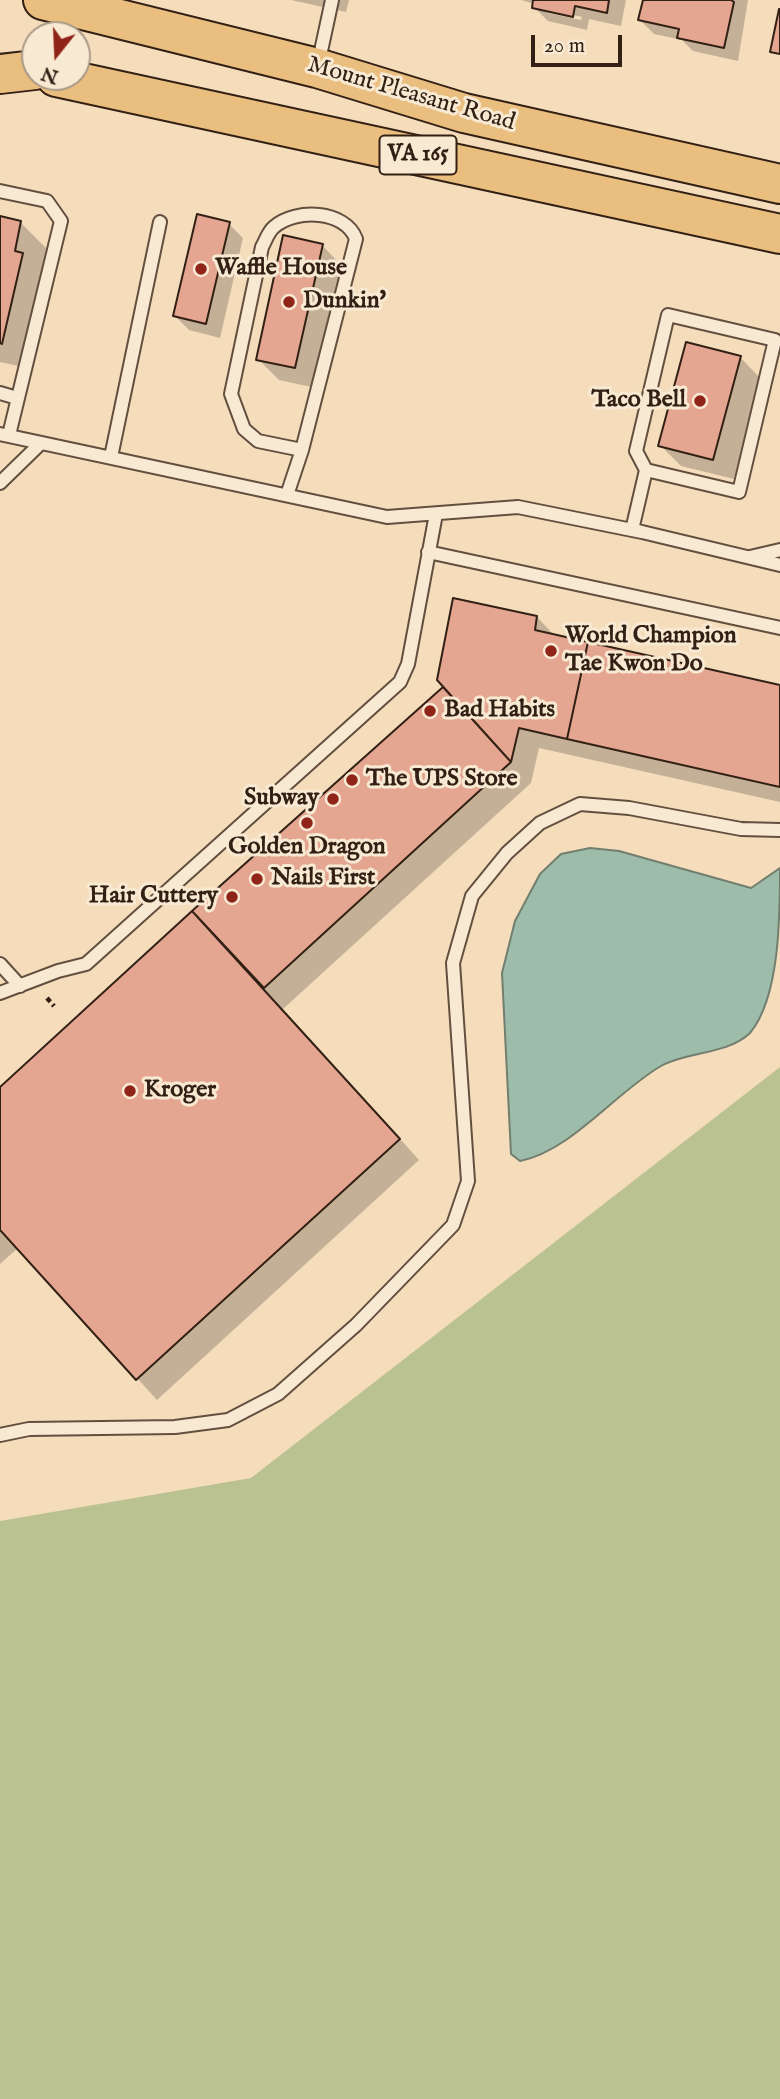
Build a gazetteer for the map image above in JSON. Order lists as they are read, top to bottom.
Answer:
{
  "streets": {
    "highway": ["Mount Pleasant Road", "VA 165"]
  },
  "places": [
    "Waffle House",
    "Dunkin'",
    "Taco Bell",
    "World Champion Tae Kwon Do",
    "Bad Habits",
    "The UPS Store",
    "Subway",
    "Golden Dragon",
    "Nails First",
    "Hair Cuttery",
    "Kroger"
  ],
  "scale_bar": "20 m",
  "north": "bottom"
}
